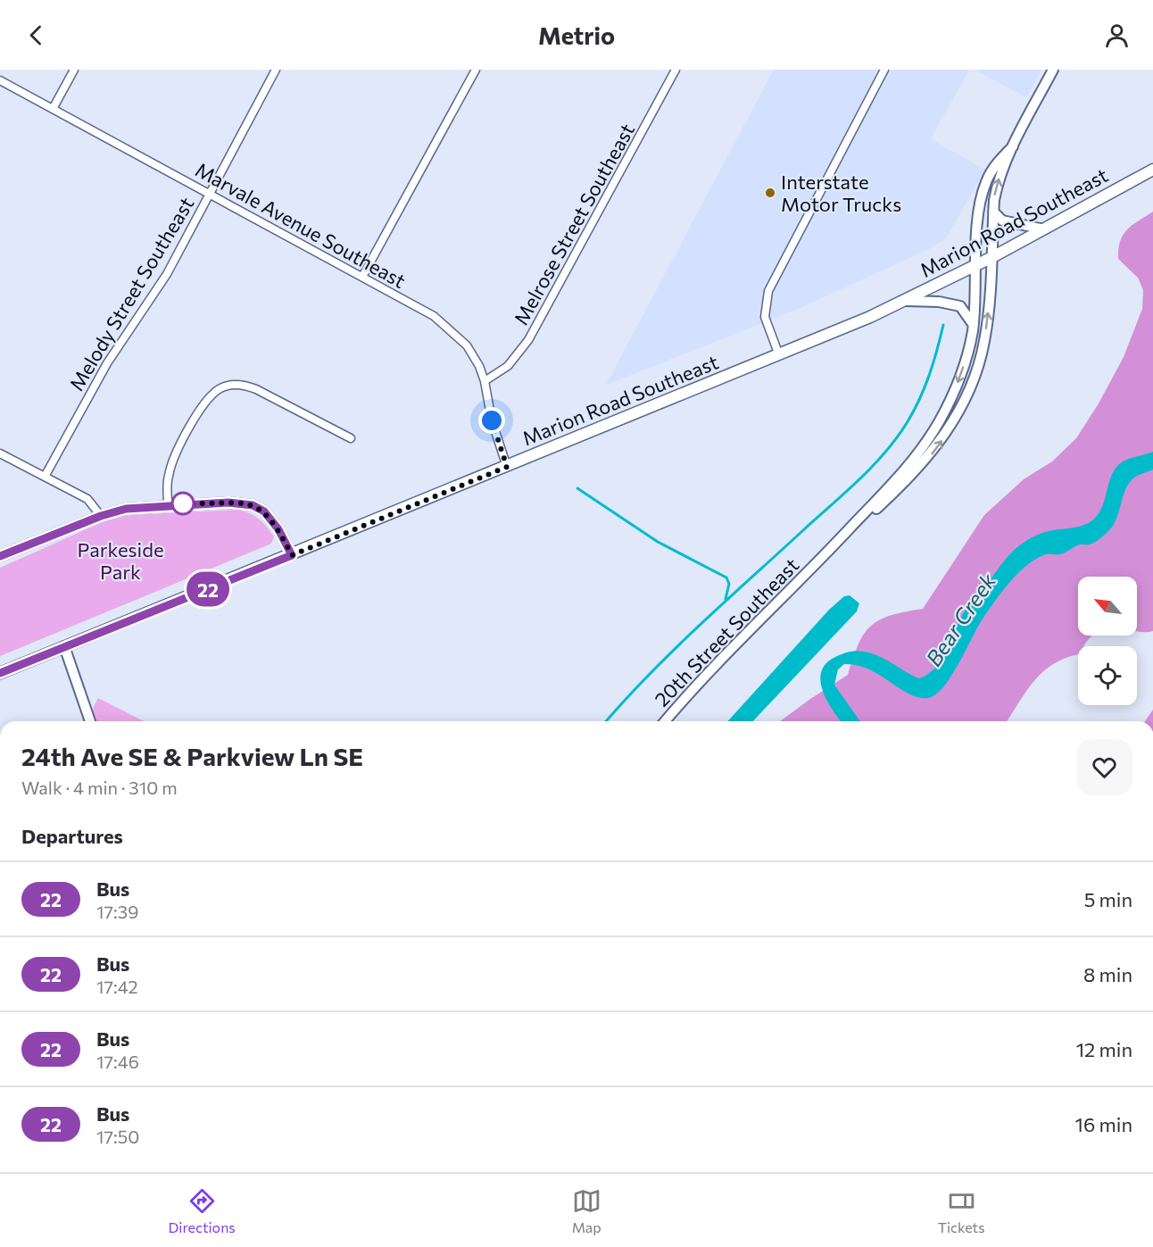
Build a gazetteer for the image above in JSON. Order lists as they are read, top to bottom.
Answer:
{
  "streets": {
    "main road": ["Marion Road Southeast"],
    "street": [
      "Melrose Street Southeast",
      "Marvale Avenue Southeast",
      "Melody Street Southeast",
      "20th Street Southeast"
    ]
  },
  "crossings": [
    ["Marion Road Southeast", "Marvale Avenue Southeast"],
    ["Marion Road Southeast", "20th Street Southeast"],
    ["Melrose Street Southeast", "Marvale Avenue Southeast"],
    ["Marvale Avenue Southeast", "Melody Street Southeast"]
  ],
  "water": ["Bear Creek"],
  "parks": ["Parkeside Park"],
  "places": ["Interstate Motor Trucks"],
  "lines": ["bus line 22"],
  "north": "top left",
  "page": {
    "header": "Metrio",
    "on_map": "22",
    "heading": [
      ["24th Ave SE & Parkview Ln SE", "Walk · 4 min · 310 m"],
      "Departures"
    ],
    "list": [
      {
        "mark": "22",
        "name": "Bus",
        "note": "17:39",
        "value": "5 min"
      },
      {
        "mark": "22",
        "name": "Bus",
        "note": "17:42",
        "value": "8 min"
      },
      {
        "mark": "22",
        "name": "Bus",
        "note": "17:46",
        "value": "12 min"
      },
      {
        "mark": "22",
        "name": "Bus",
        "note": "17:50",
        "value": "16 min"
      }
    ],
    "tabs": ["Directions", "Map", "Tickets"]
  }
}
